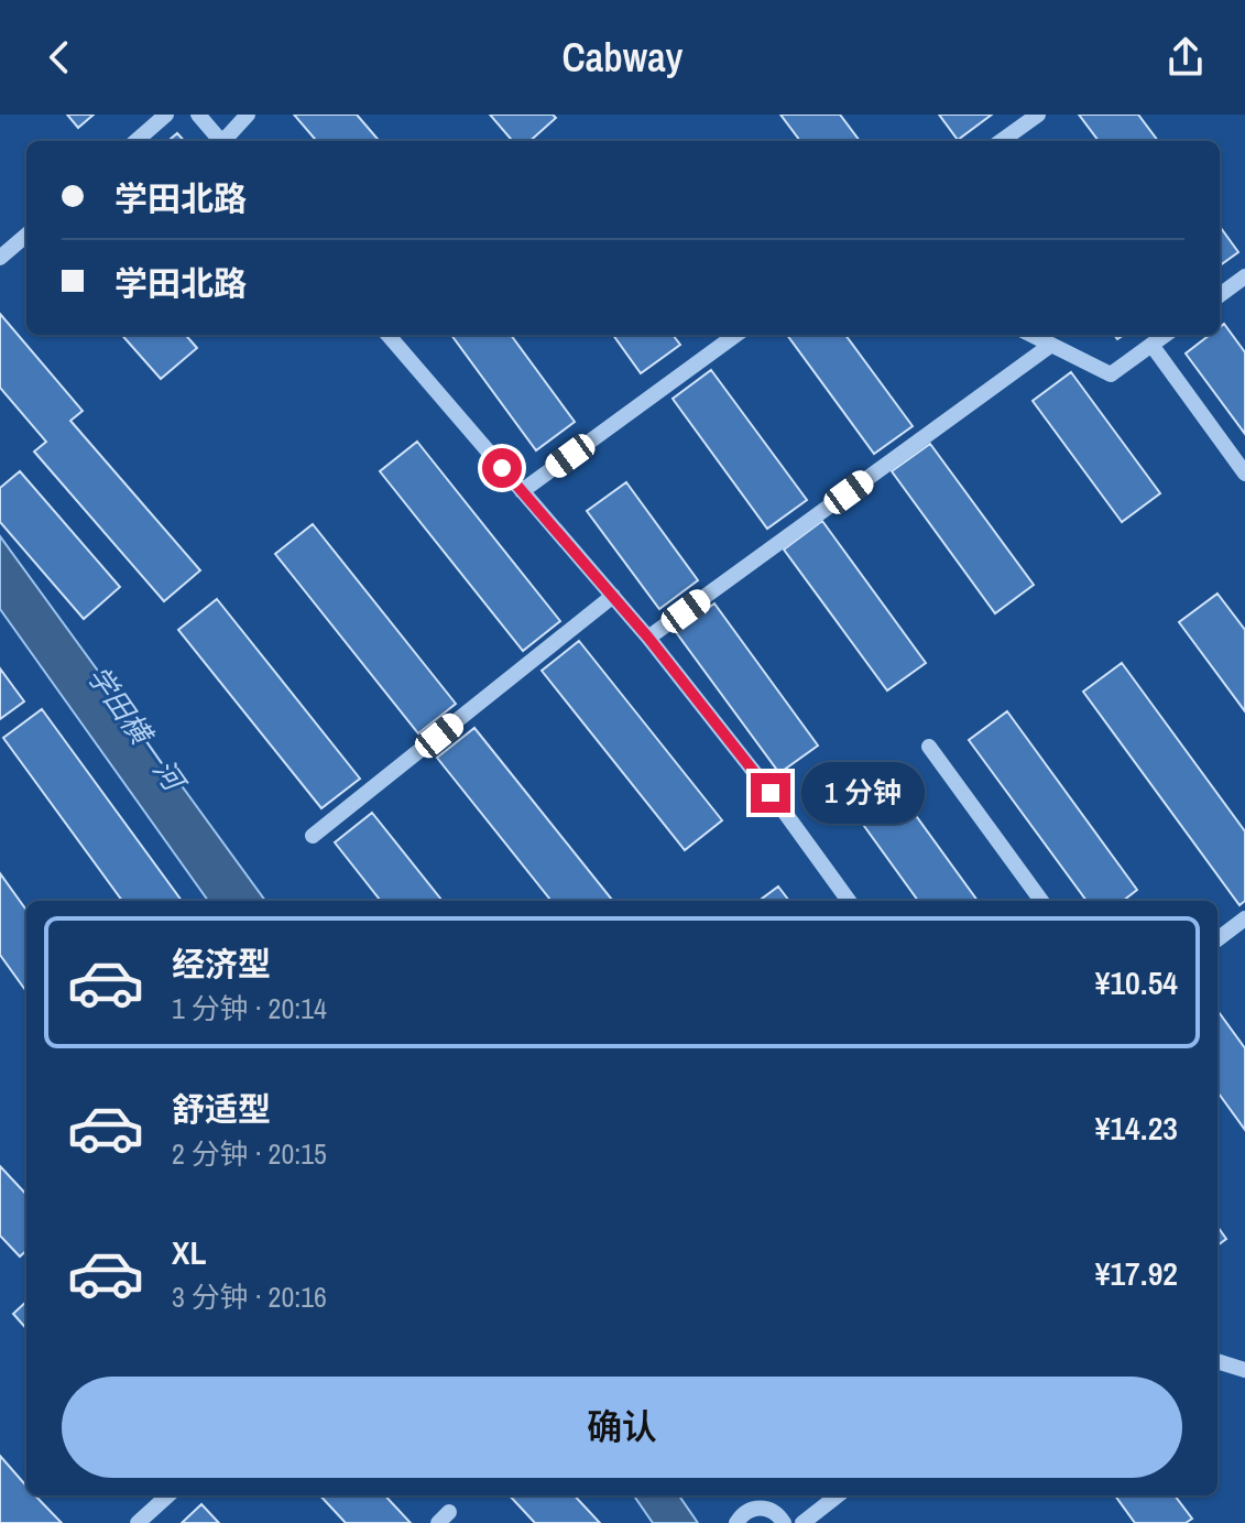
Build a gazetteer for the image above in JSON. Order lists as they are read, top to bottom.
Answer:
{
  "water": ["学田横一河"],
  "page": {
    "header": "Cabway",
    "banner": ["学田北路", "学田北路"],
    "bubble": "1 分钟",
    "list": [
      {
        "name": "经济型",
        "note": "1 分钟 · 20:14",
        "value": "¥10.54"
      },
      {
        "name": "舒适型",
        "note": "2 分钟 · 20:15",
        "value": "¥14.23"
      },
      {
        "name": "XL",
        "note": "3 分钟 · 20:16",
        "value": "¥17.92"
      }
    ],
    "buttons": "确认"
  }
}
